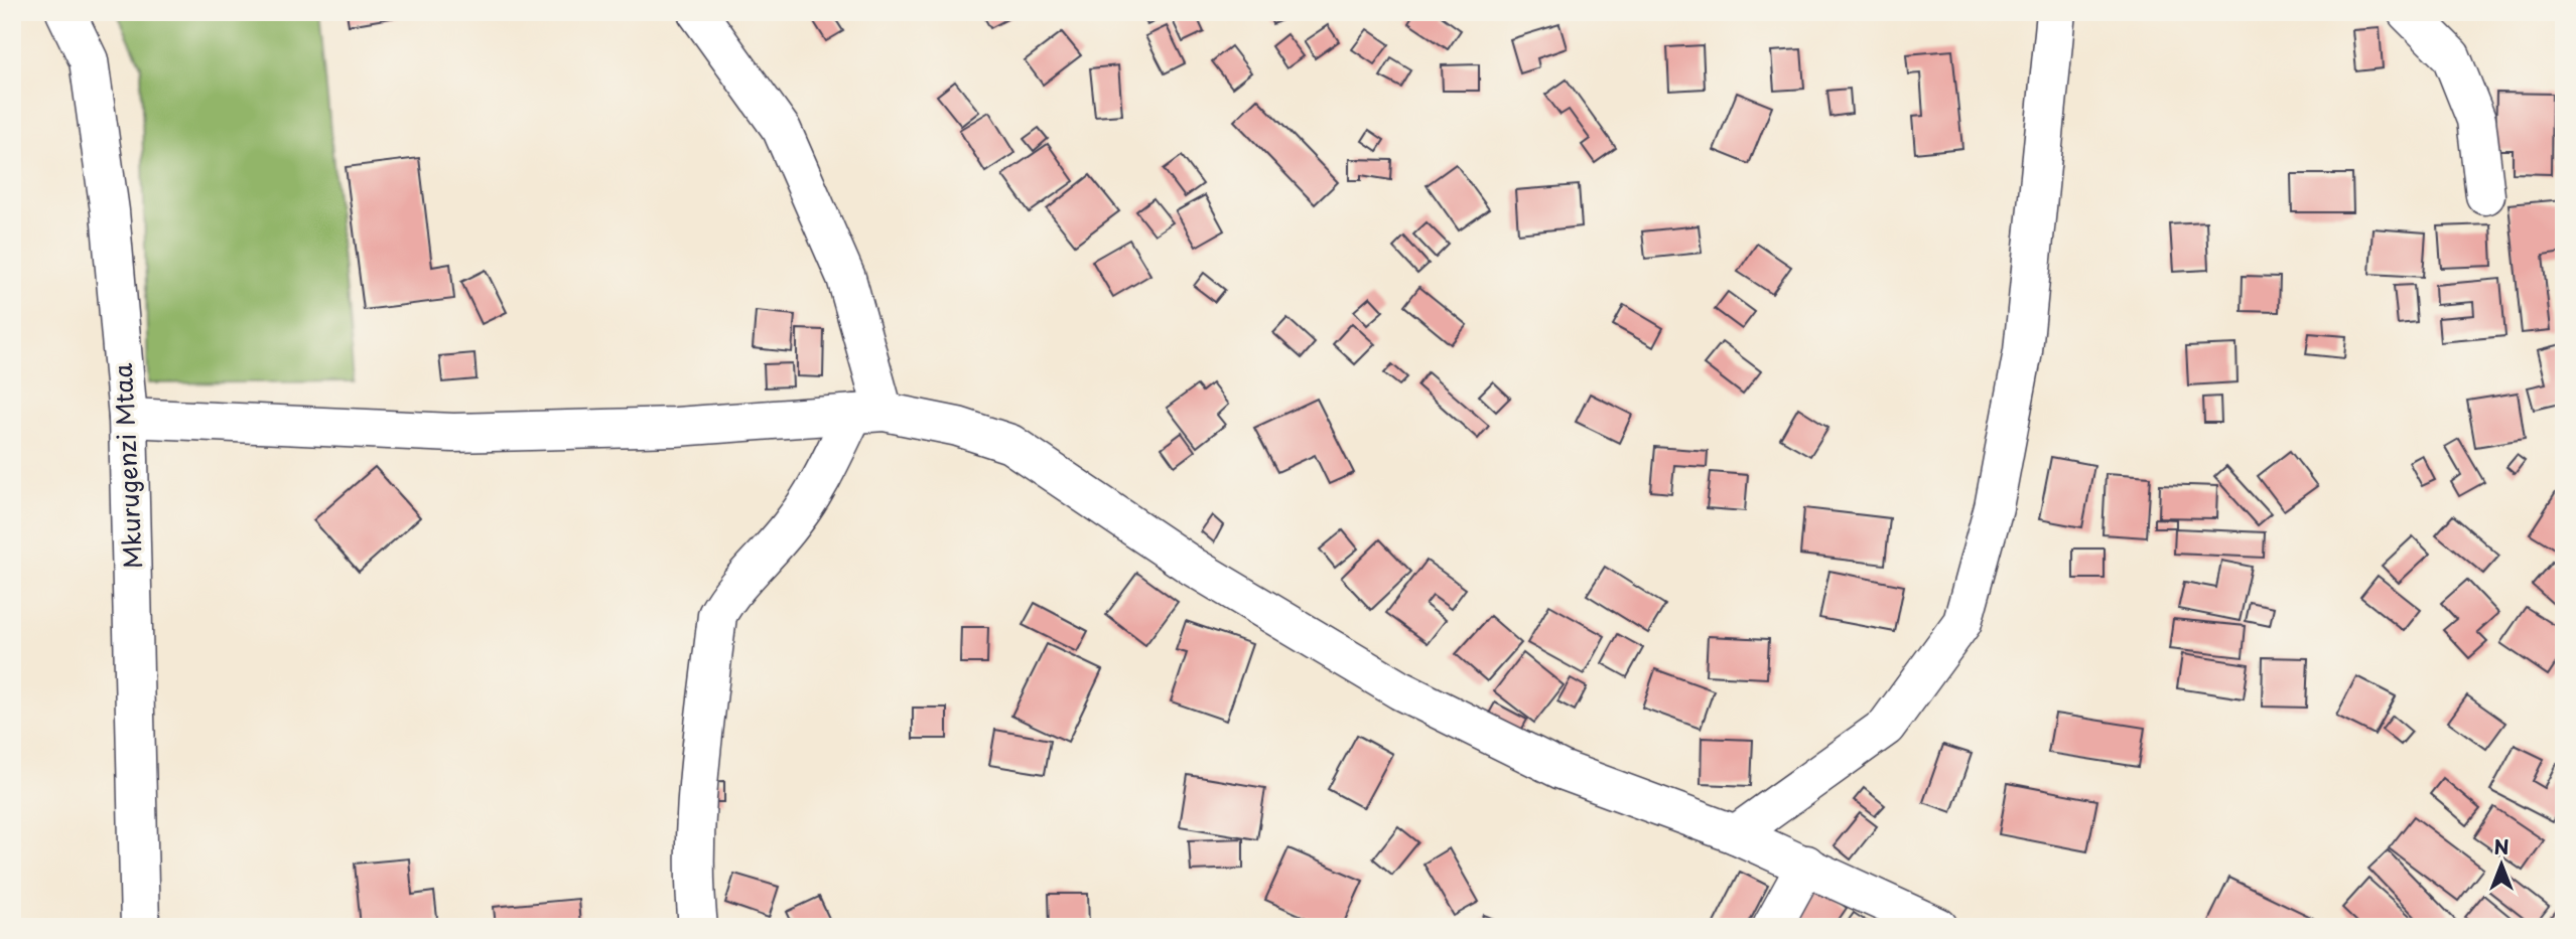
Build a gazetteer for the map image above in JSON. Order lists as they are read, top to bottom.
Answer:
{
  "streets": {
    "street": ["Mkurugenzi Mtaa"]
  },
  "north": "top"
}
